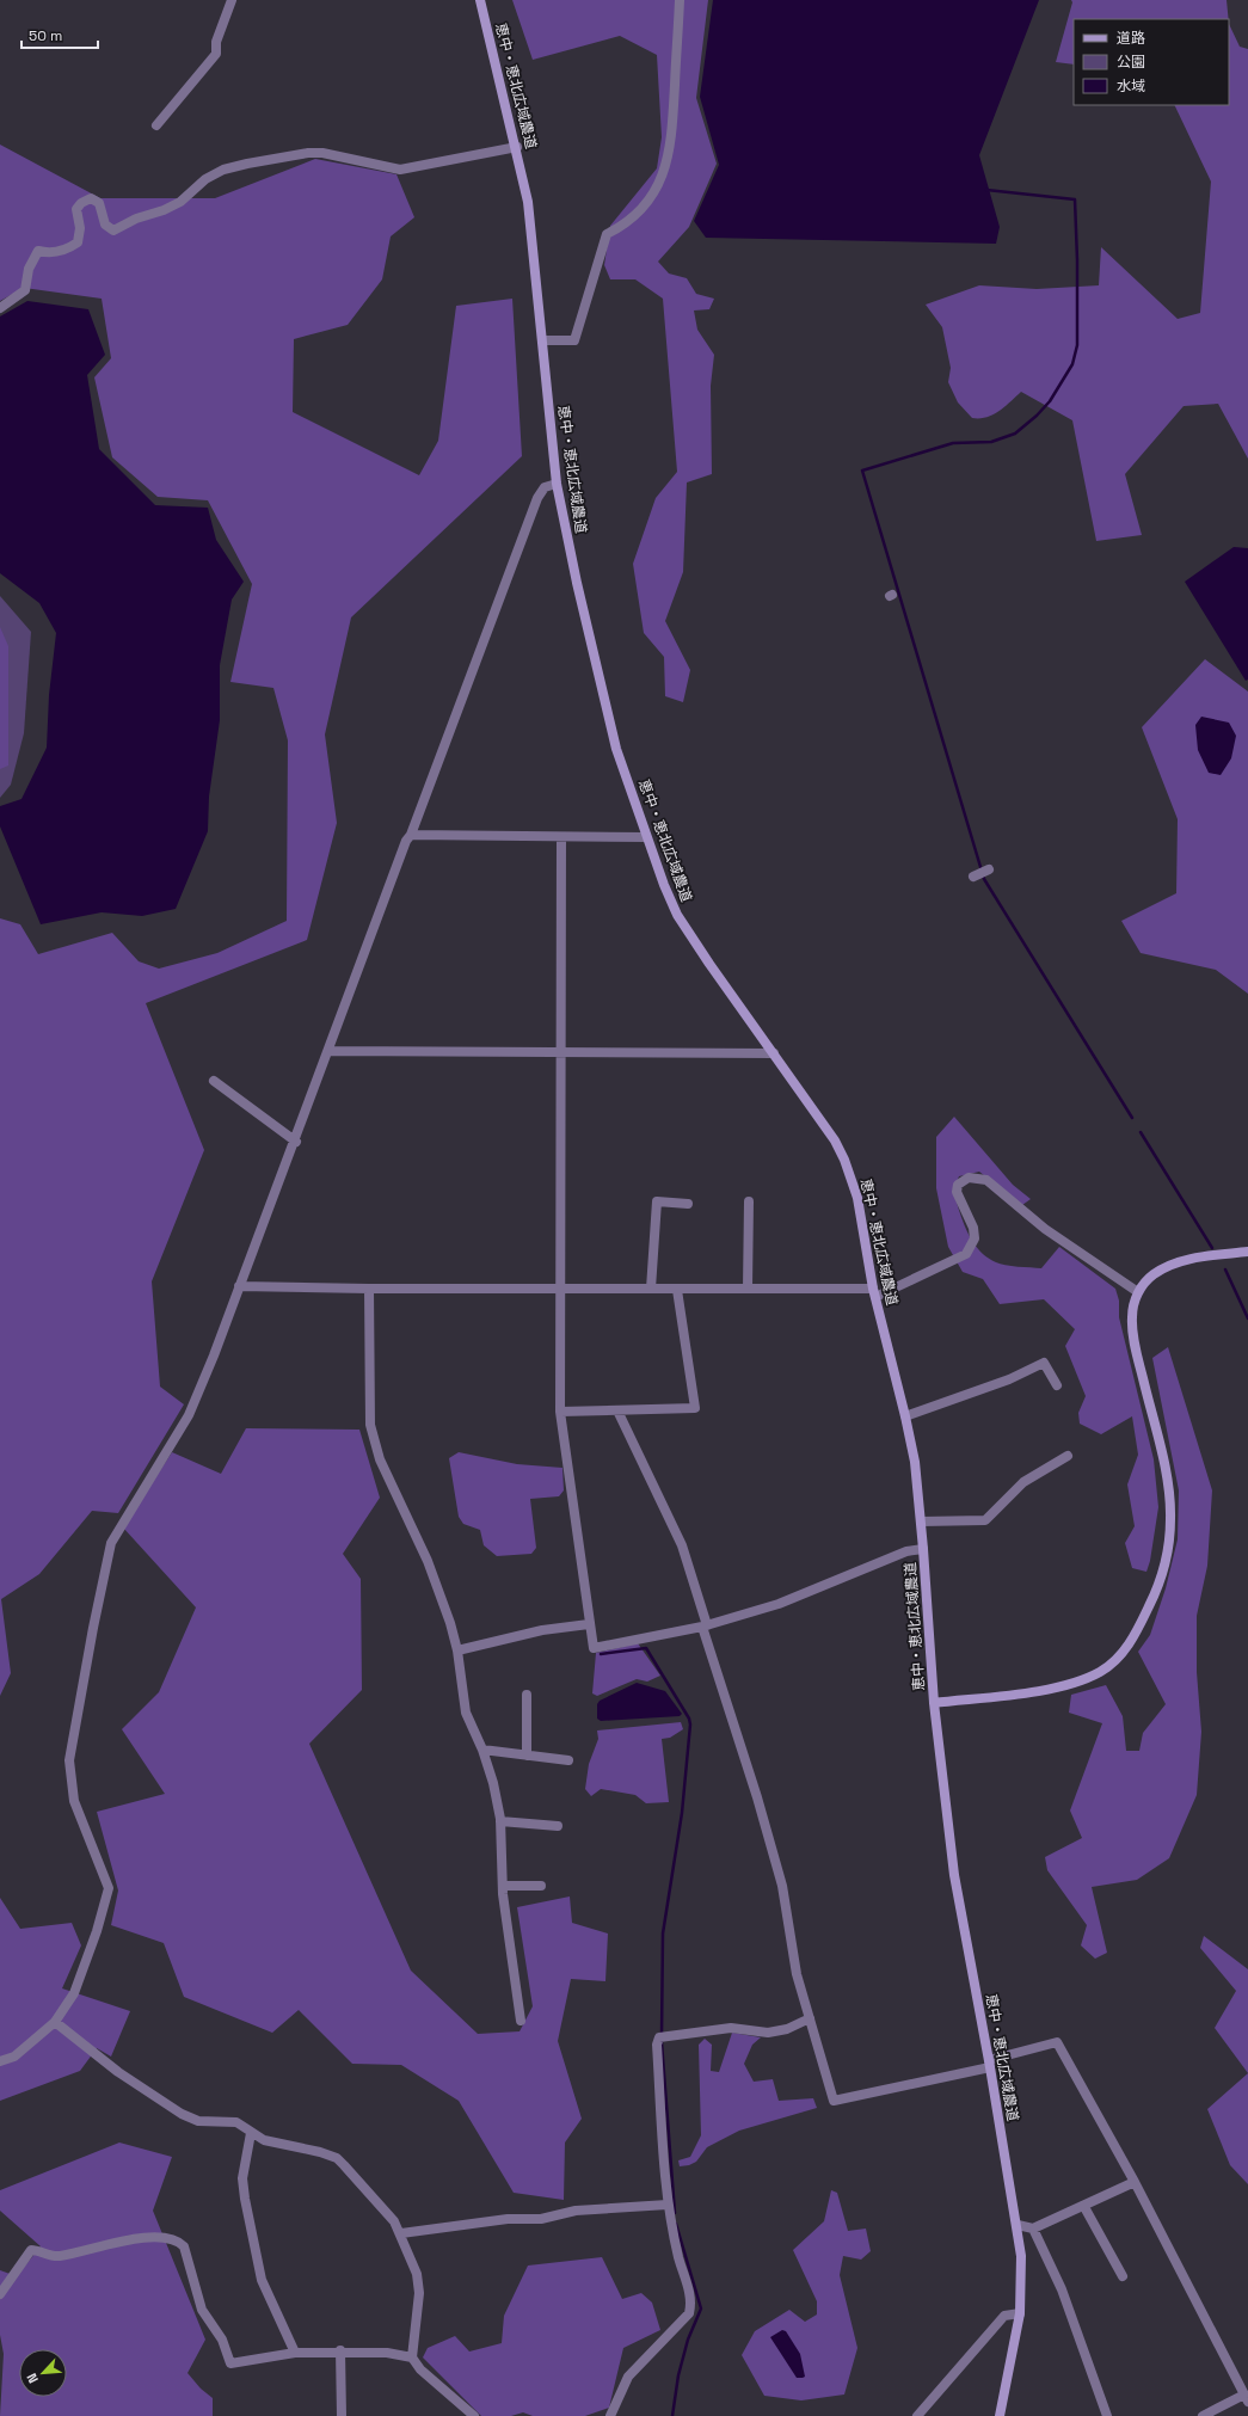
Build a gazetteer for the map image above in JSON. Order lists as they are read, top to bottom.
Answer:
{
  "streets": {
    "street": ["恵中・恵北広域農道"]
  },
  "legend": ["道路", "公園", "水域"],
  "scale_bar": "50 m",
  "north": "bottom left"
}
